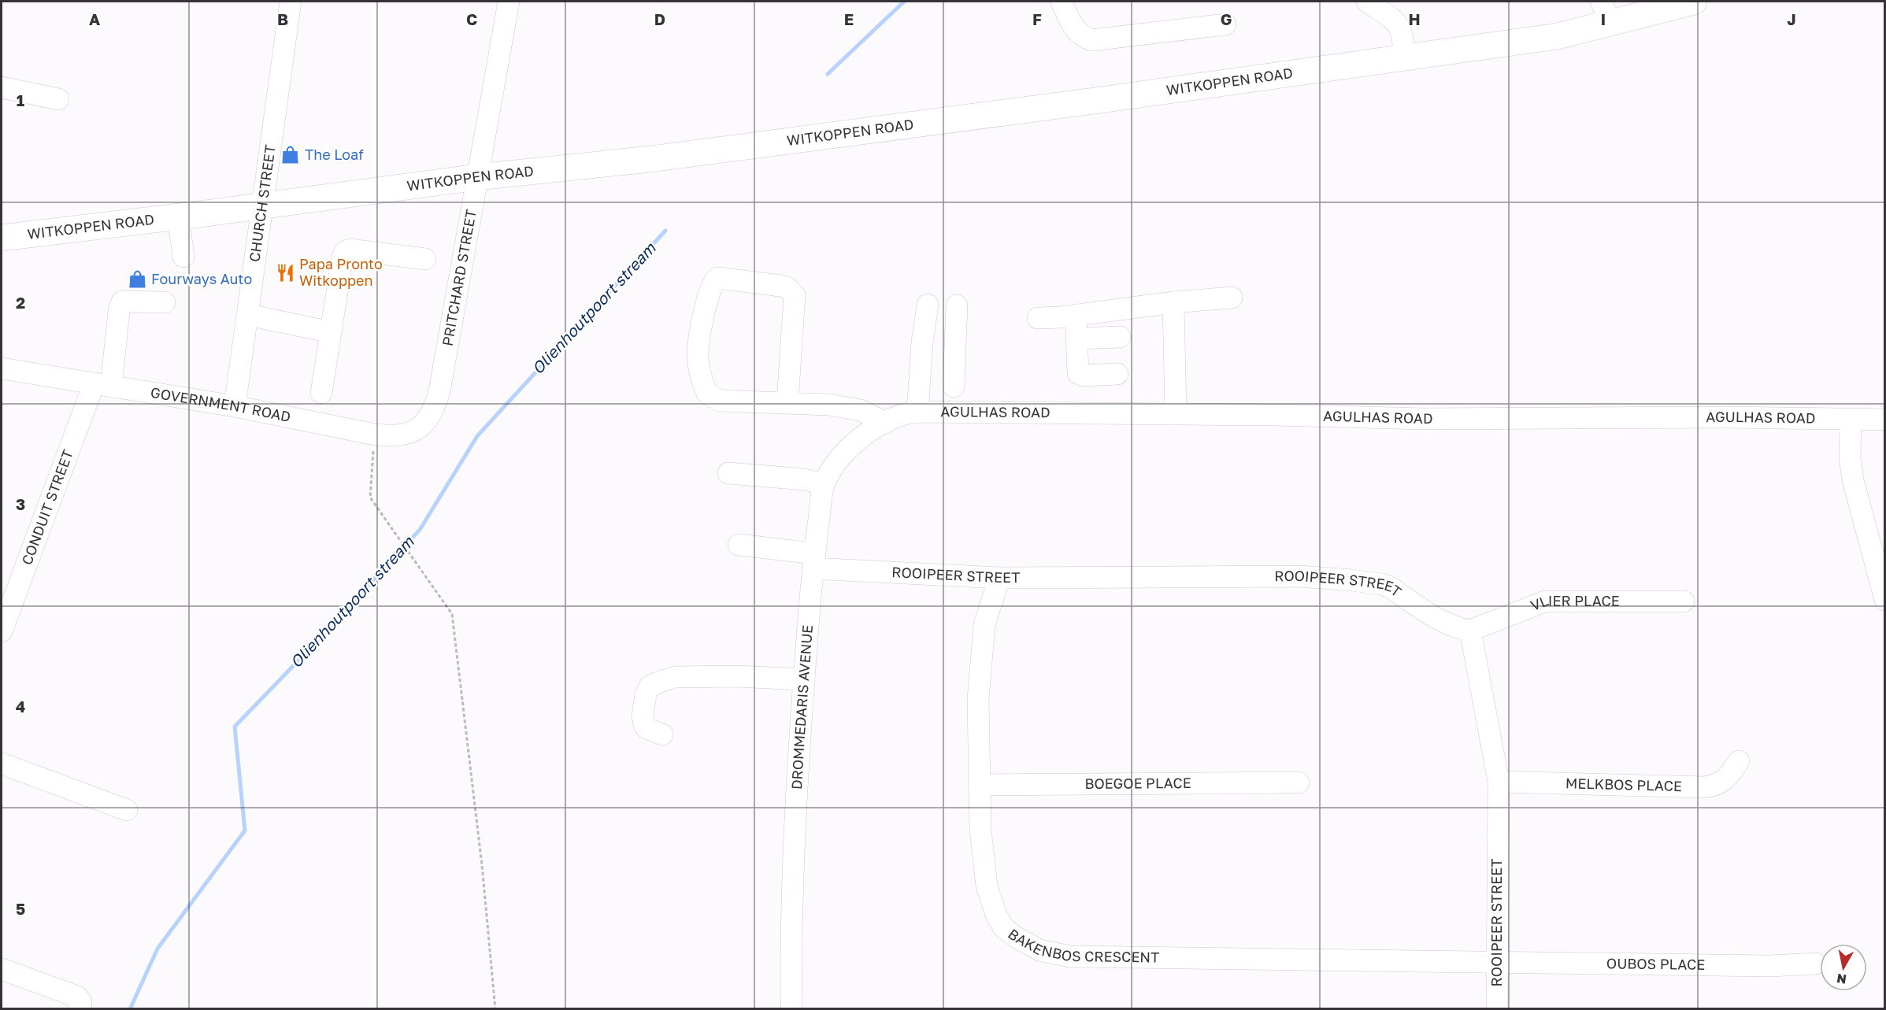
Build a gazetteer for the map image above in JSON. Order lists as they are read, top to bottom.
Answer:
{
  "streets": {
    "main road": ["WITKOPPEN ROAD"],
    "street": [
      "CHURCH STREET",
      "PRITCHARD STREET",
      "GOVERNMENT ROAD",
      "AGULHAS ROAD",
      "CONDUIT STREET",
      "ROOIPEER STREET",
      "VLIER PLACE",
      "DROMMEDARIS AVENUE",
      "BOEGOE PLACE",
      "MELKBOS PLACE",
      "BAKENBOS CRESCENT",
      "OUBOS PLACE"
    ]
  },
  "crossings": [
    ["WITKOPPEN ROAD", "CHURCH STREET"],
    ["WITKOPPEN ROAD", "PRITCHARD STREET"],
    ["CHURCH STREET", "GOVERNMENT ROAD"],
    ["PRITCHARD STREET", "GOVERNMENT ROAD"],
    ["GOVERNMENT ROAD", "CONDUIT STREET"],
    ["AGULHAS ROAD", "DROMMEDARIS AVENUE"],
    ["ROOIPEER STREET", "VLIER PLACE"],
    ["ROOIPEER STREET", "DROMMEDARIS AVENUE"],
    ["ROOIPEER STREET", "MELKBOS PLACE"],
    ["ROOIPEER STREET", "BAKENBOS CRESCENT"],
    ["ROOIPEER STREET", "OUBOS PLACE"],
    ["BOEGOE PLACE", "BAKENBOS CRESCENT"],
    ["BAKENBOS CRESCENT", "OUBOS PLACE"]
  ],
  "water": ["Olienhoutpoort stream"],
  "places": {
    "shop": ["The Loaf", "Fourways Auto"],
    "restaurant": ["Papa Pronto Witkoppen"]
  },
  "north": "bottom",
  "grid": {
    "columns": [
      "A",
      "B",
      "C",
      "D",
      "E",
      "F",
      "G",
      "H",
      "I",
      "J"
    ],
    "rows": [
      "1",
      "2",
      "3",
      "4",
      "5"
    ]
  }
}
